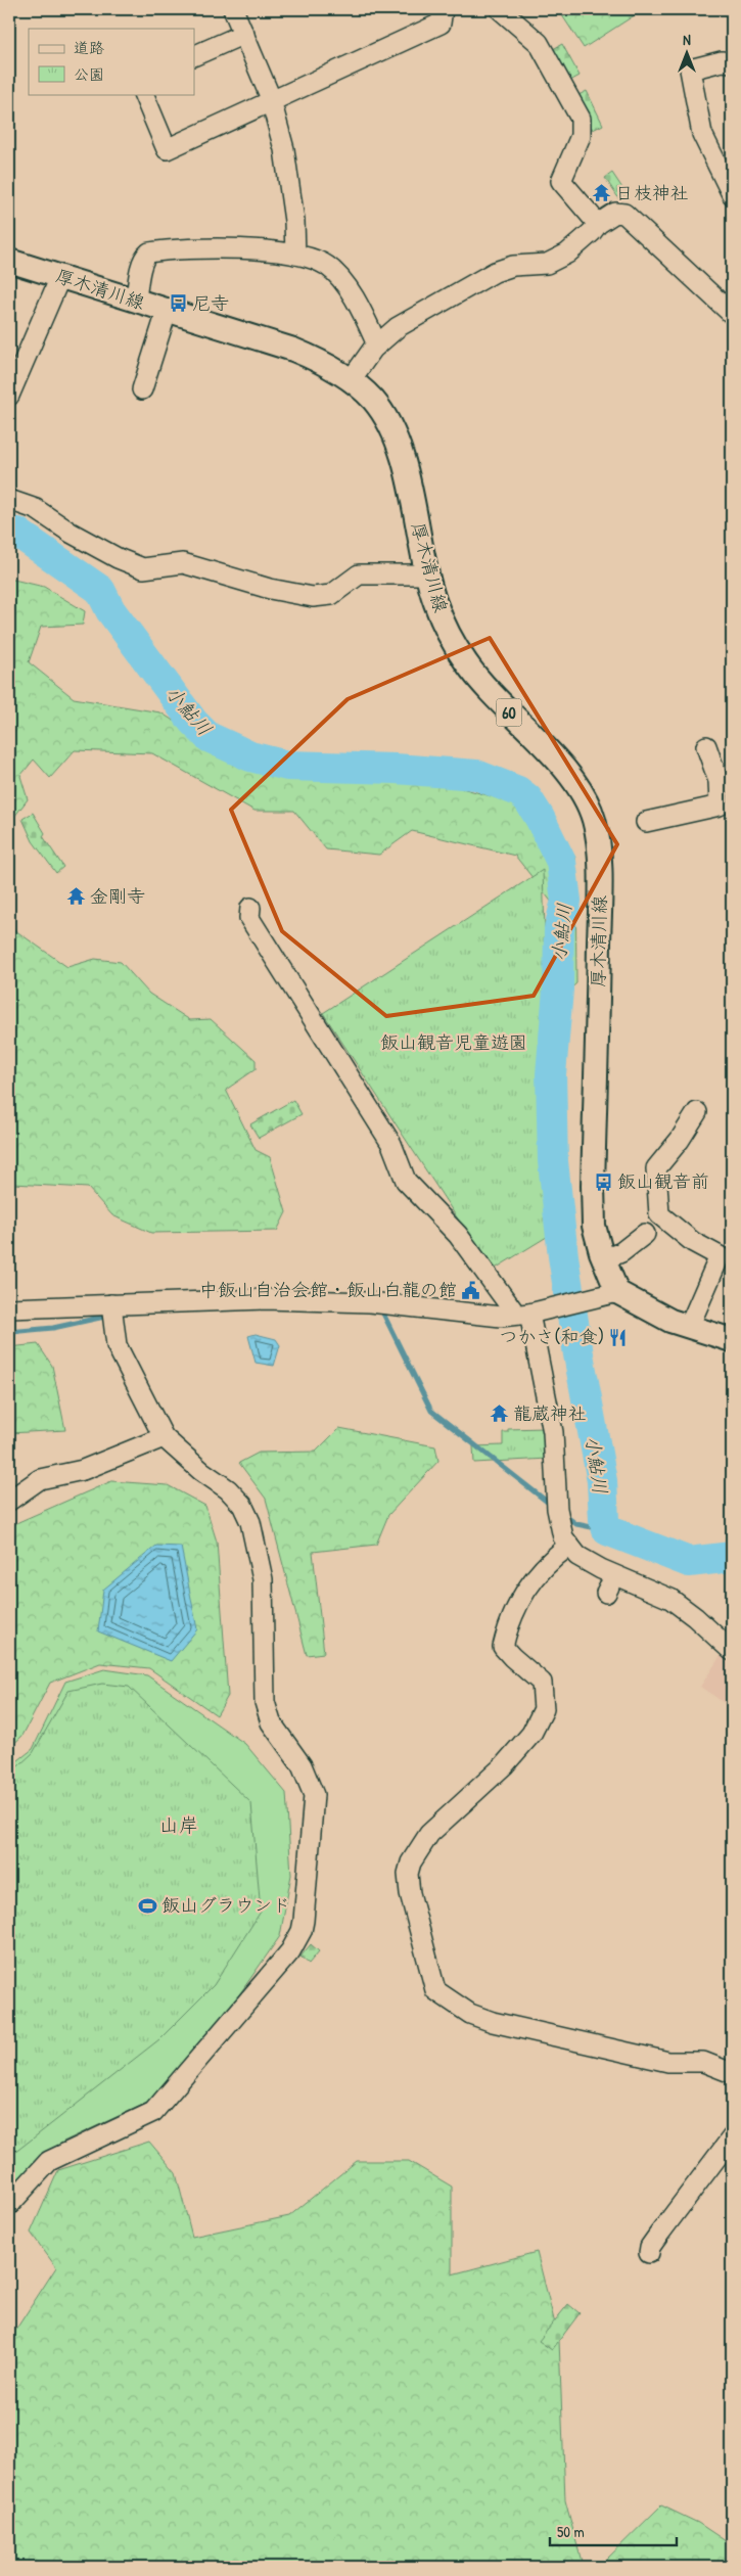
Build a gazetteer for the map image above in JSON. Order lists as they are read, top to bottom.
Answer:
{
  "streets": {
    "main road": ["厚木清川線", "60"]
  },
  "districts": ["山岸"],
  "water": ["小鮎川"],
  "parks": ["飯山観音児童遊園"],
  "places": {
    "temple": ["日枝神社", "金剛寺", "龍蔵神社"],
    "bus stop": ["尼寺", "飯山観音前"],
    "public building": ["中飯山自治会館・飯山白龍の館"],
    "restaurant": ["つかさ(和食)"],
    "sports": ["飯山グラウンド"]
  },
  "legend": ["道路", "公園"],
  "scale_bar": "50 m",
  "north": "top"
}
